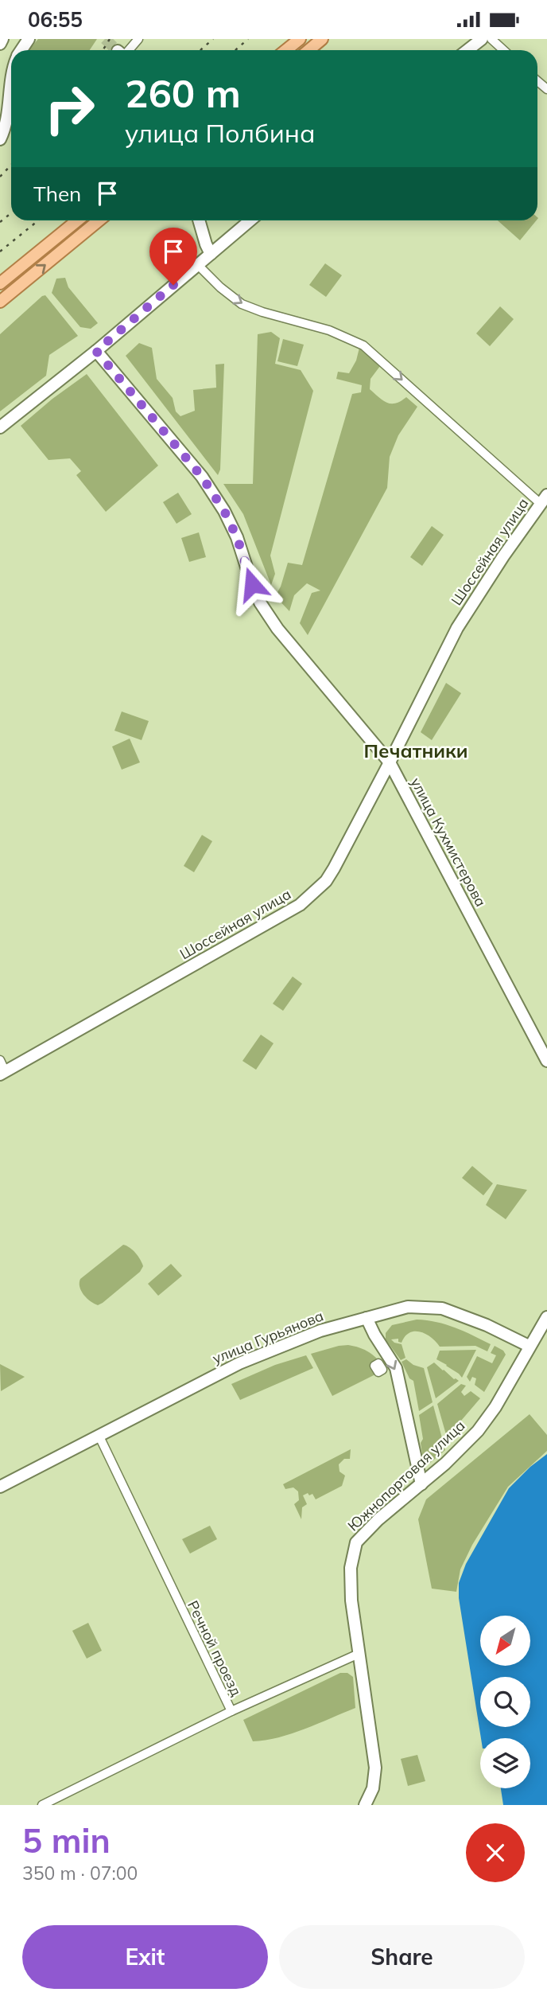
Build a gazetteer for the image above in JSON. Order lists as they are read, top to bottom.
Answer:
{
  "streets": {
    "main road": [
      "Шоссейная улица",
      "улица Кухмистерова",
      "улица Гурьянова",
      "Южнопортовая улица"
    ],
    "street": ["Речной проезд"]
  },
  "crossings": [
    ["Шоссейная улица", "улица Кухмистерова"],
    ["улица Гурьянова", "Южнопортовая улица"],
    ["улица Гурьянова", "Речной проезд"]
  ],
  "districts": ["Печатники"],
  "north": "bottom left",
  "page": {
    "status": "06:55",
    "turn": ["260 m", "улица Полбина"],
    "then": "Then",
    "heading": ["5 min", "350 m · 07:00"],
    "buttons": ["Exit", "Share"]
  }
}
